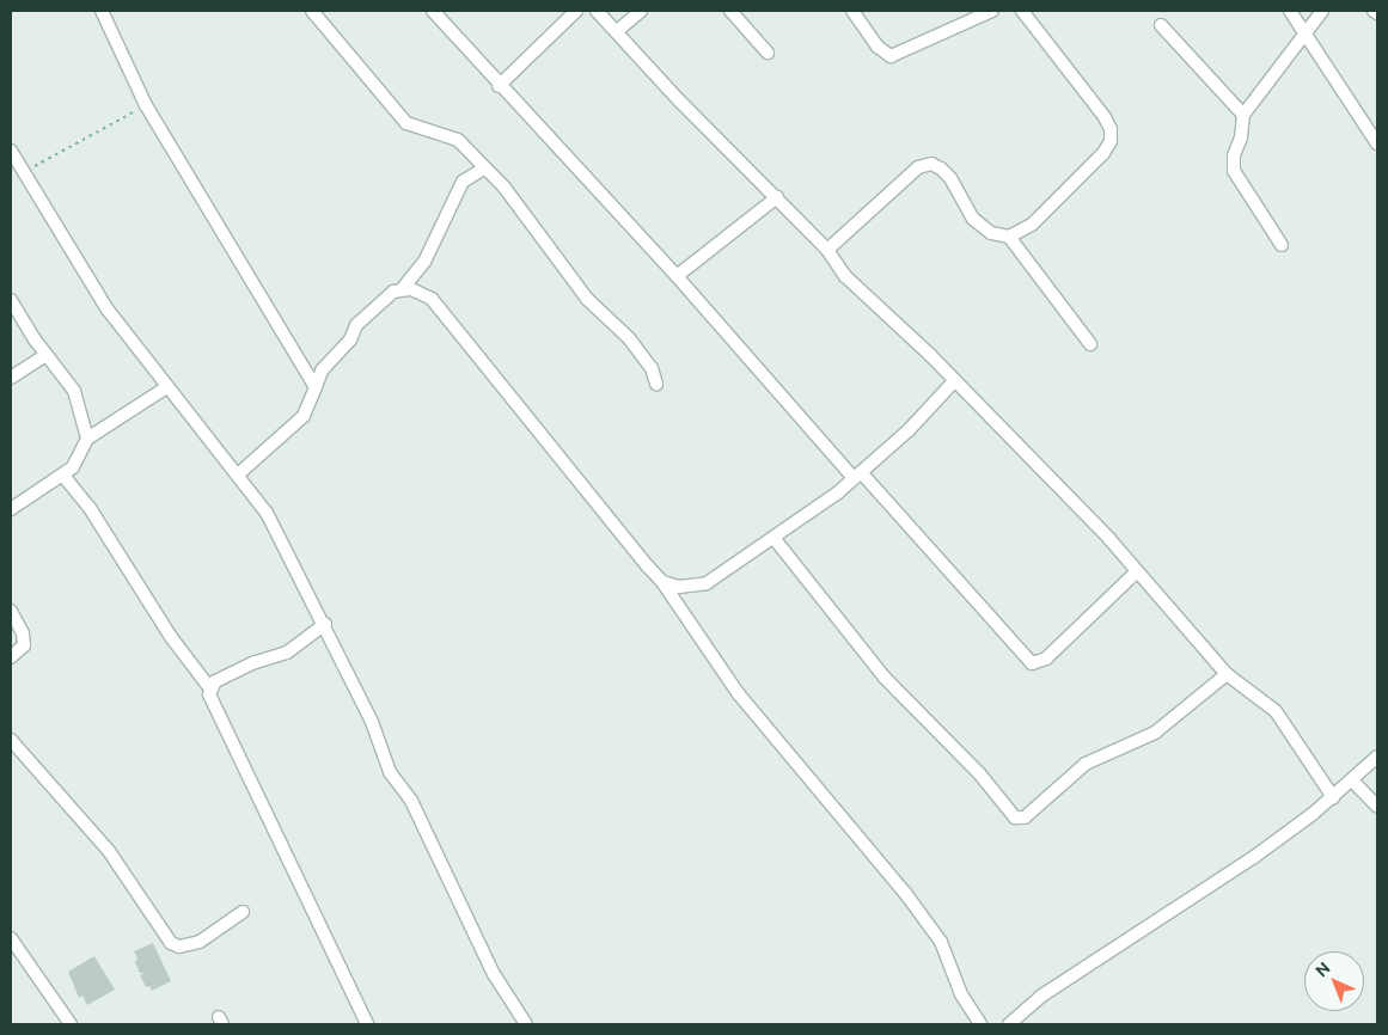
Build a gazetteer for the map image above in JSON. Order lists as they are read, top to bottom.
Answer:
{
  "north": "top left"
}
